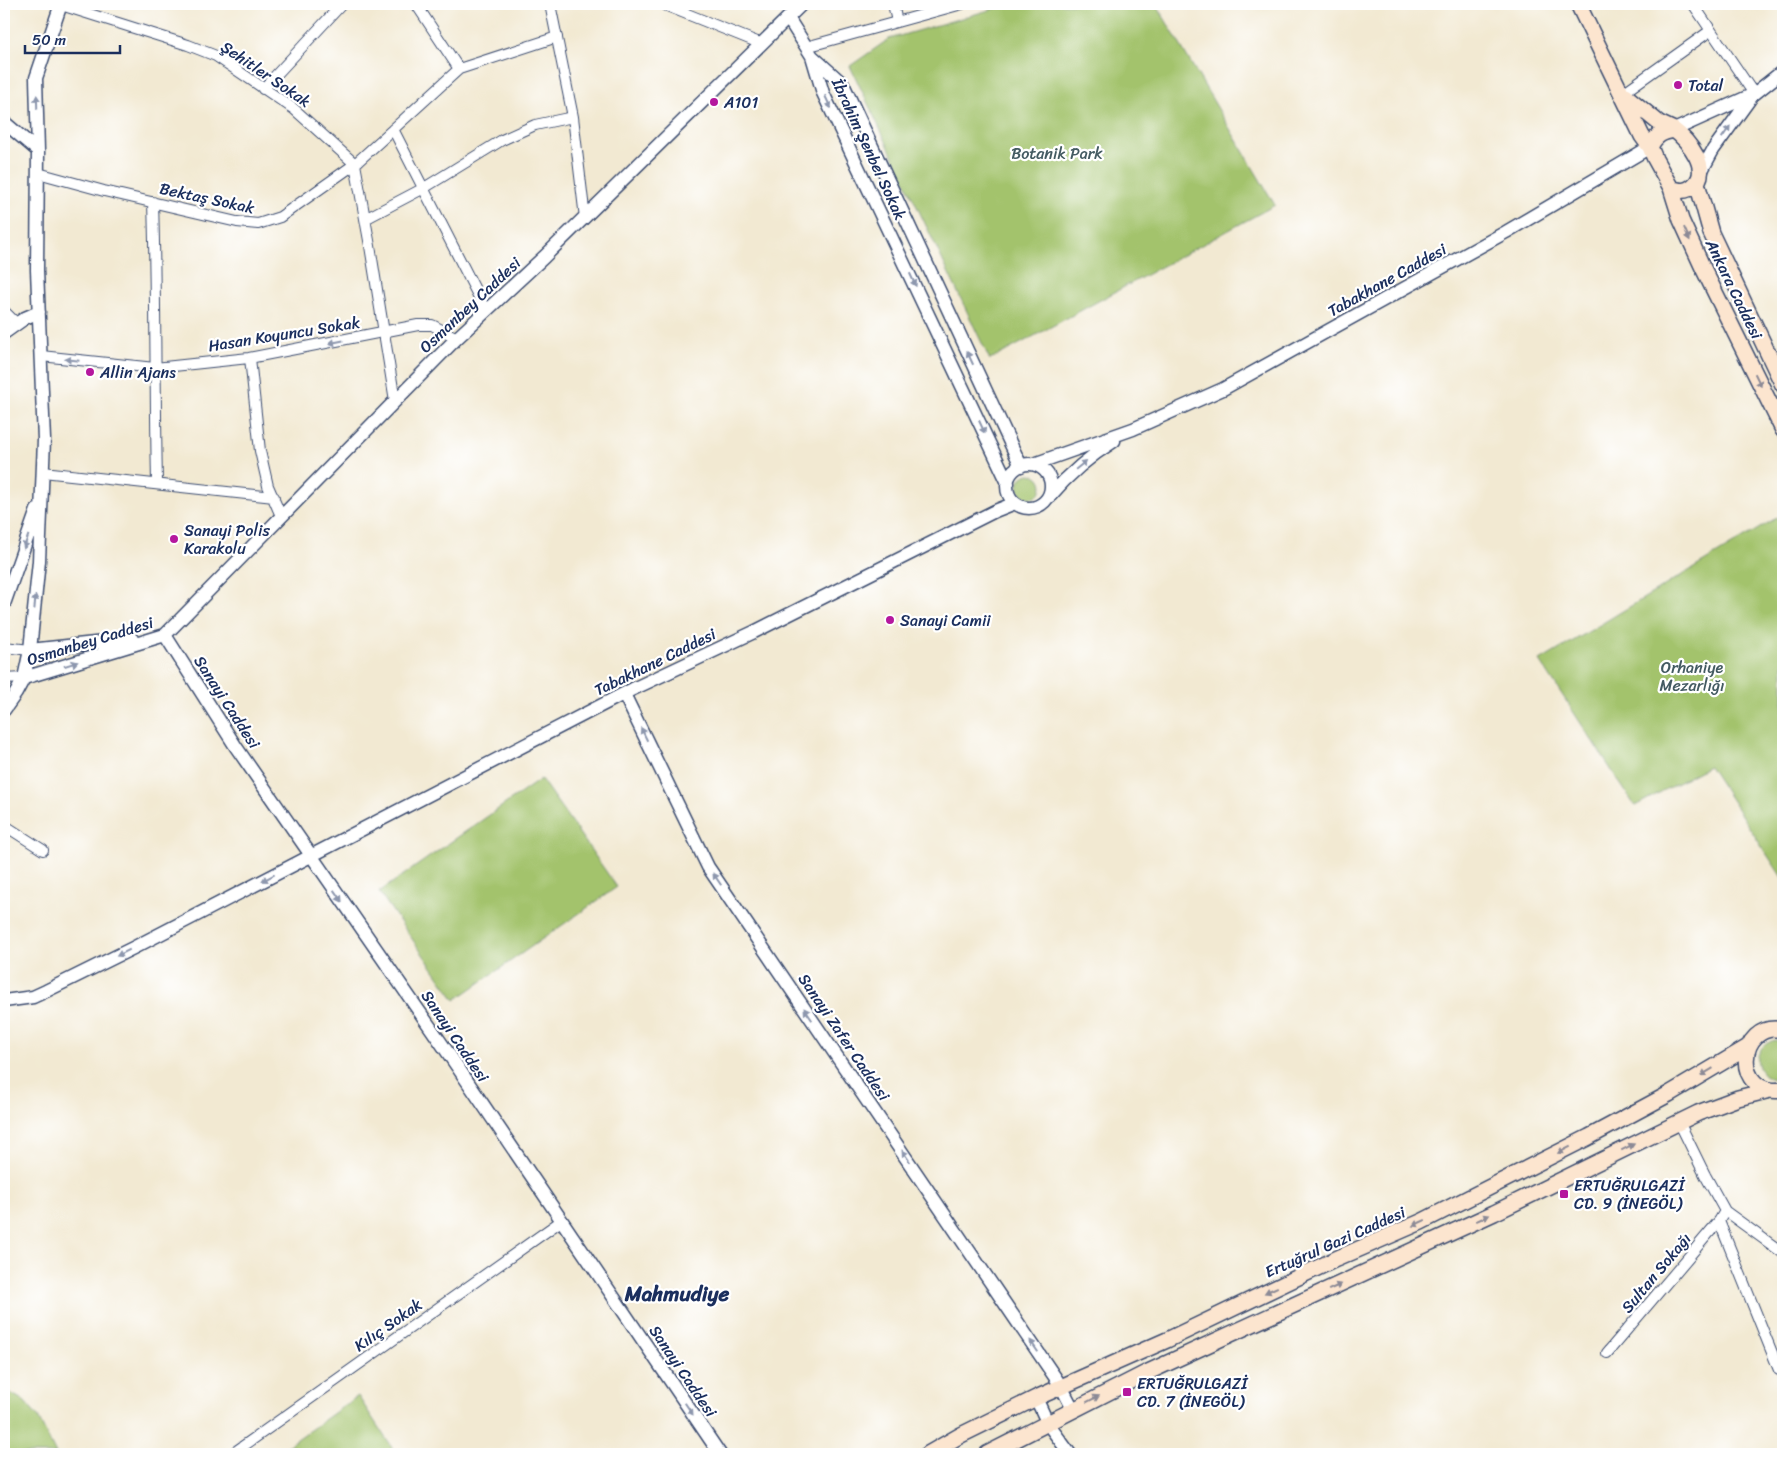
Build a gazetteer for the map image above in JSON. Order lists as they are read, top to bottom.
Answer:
{
  "streets": {
    "main road": ["Ankara Caddesi", "Ertuğrul Gazi Caddesi"],
    "street": [
      "Şehitler Sokak",
      "İbrahim Şenbel Sokak",
      "Bektaş Sokak",
      "Tabakhane Caddesi",
      "Osmanbey Caddesi",
      "Hasan Koyuncu Sokak",
      "Sanayi Caddesi",
      "Sanayi Zafer Caddesi",
      "Sultan Sokağı",
      "Kılıç Sokak"
    ]
  },
  "crossings": [
    ["Şehitler Sokak", "Bektaş Sokak"],
    ["İbrahim Şenbel Sokak", "Tabakhane Caddesi"],
    ["Tabakhane Caddesi", "Ankara Caddesi"],
    ["Tabakhane Caddesi", "Sanayi Caddesi"],
    ["Tabakhane Caddesi", "Sanayi Zafer Caddesi"],
    ["Osmanbey Caddesi", "Hasan Koyuncu Sokak"],
    ["Osmanbey Caddesi", "Sanayi Caddesi"],
    ["Sanayi Caddesi", "Kılıç Sokak"],
    ["Sanayi Zafer Caddesi", "Ertuğrul Gazi Caddesi"]
  ],
  "one_way": ["Hasan Koyuncu Sokak", "Sanayi Caddesi", "Sanayi Zafer Caddesi"],
  "districts": ["Mahmudiye"],
  "parks": ["Botanik Park", "Orhaniye Mezarlığı"],
  "places": {
    "other": [
      "Total",
      "A101",
      "Allin Ajans",
      "Sanayi Polis Karakolu",
      "Sanayi Camii"
    ],
    "transit": ["ERTUĞRULGAZİ CD. 9 (İNEGÖL)", "ERTUĞRULGAZİ CD. 7 (İNEGÖL)"]
  },
  "scale_bar": "50 m"
}
